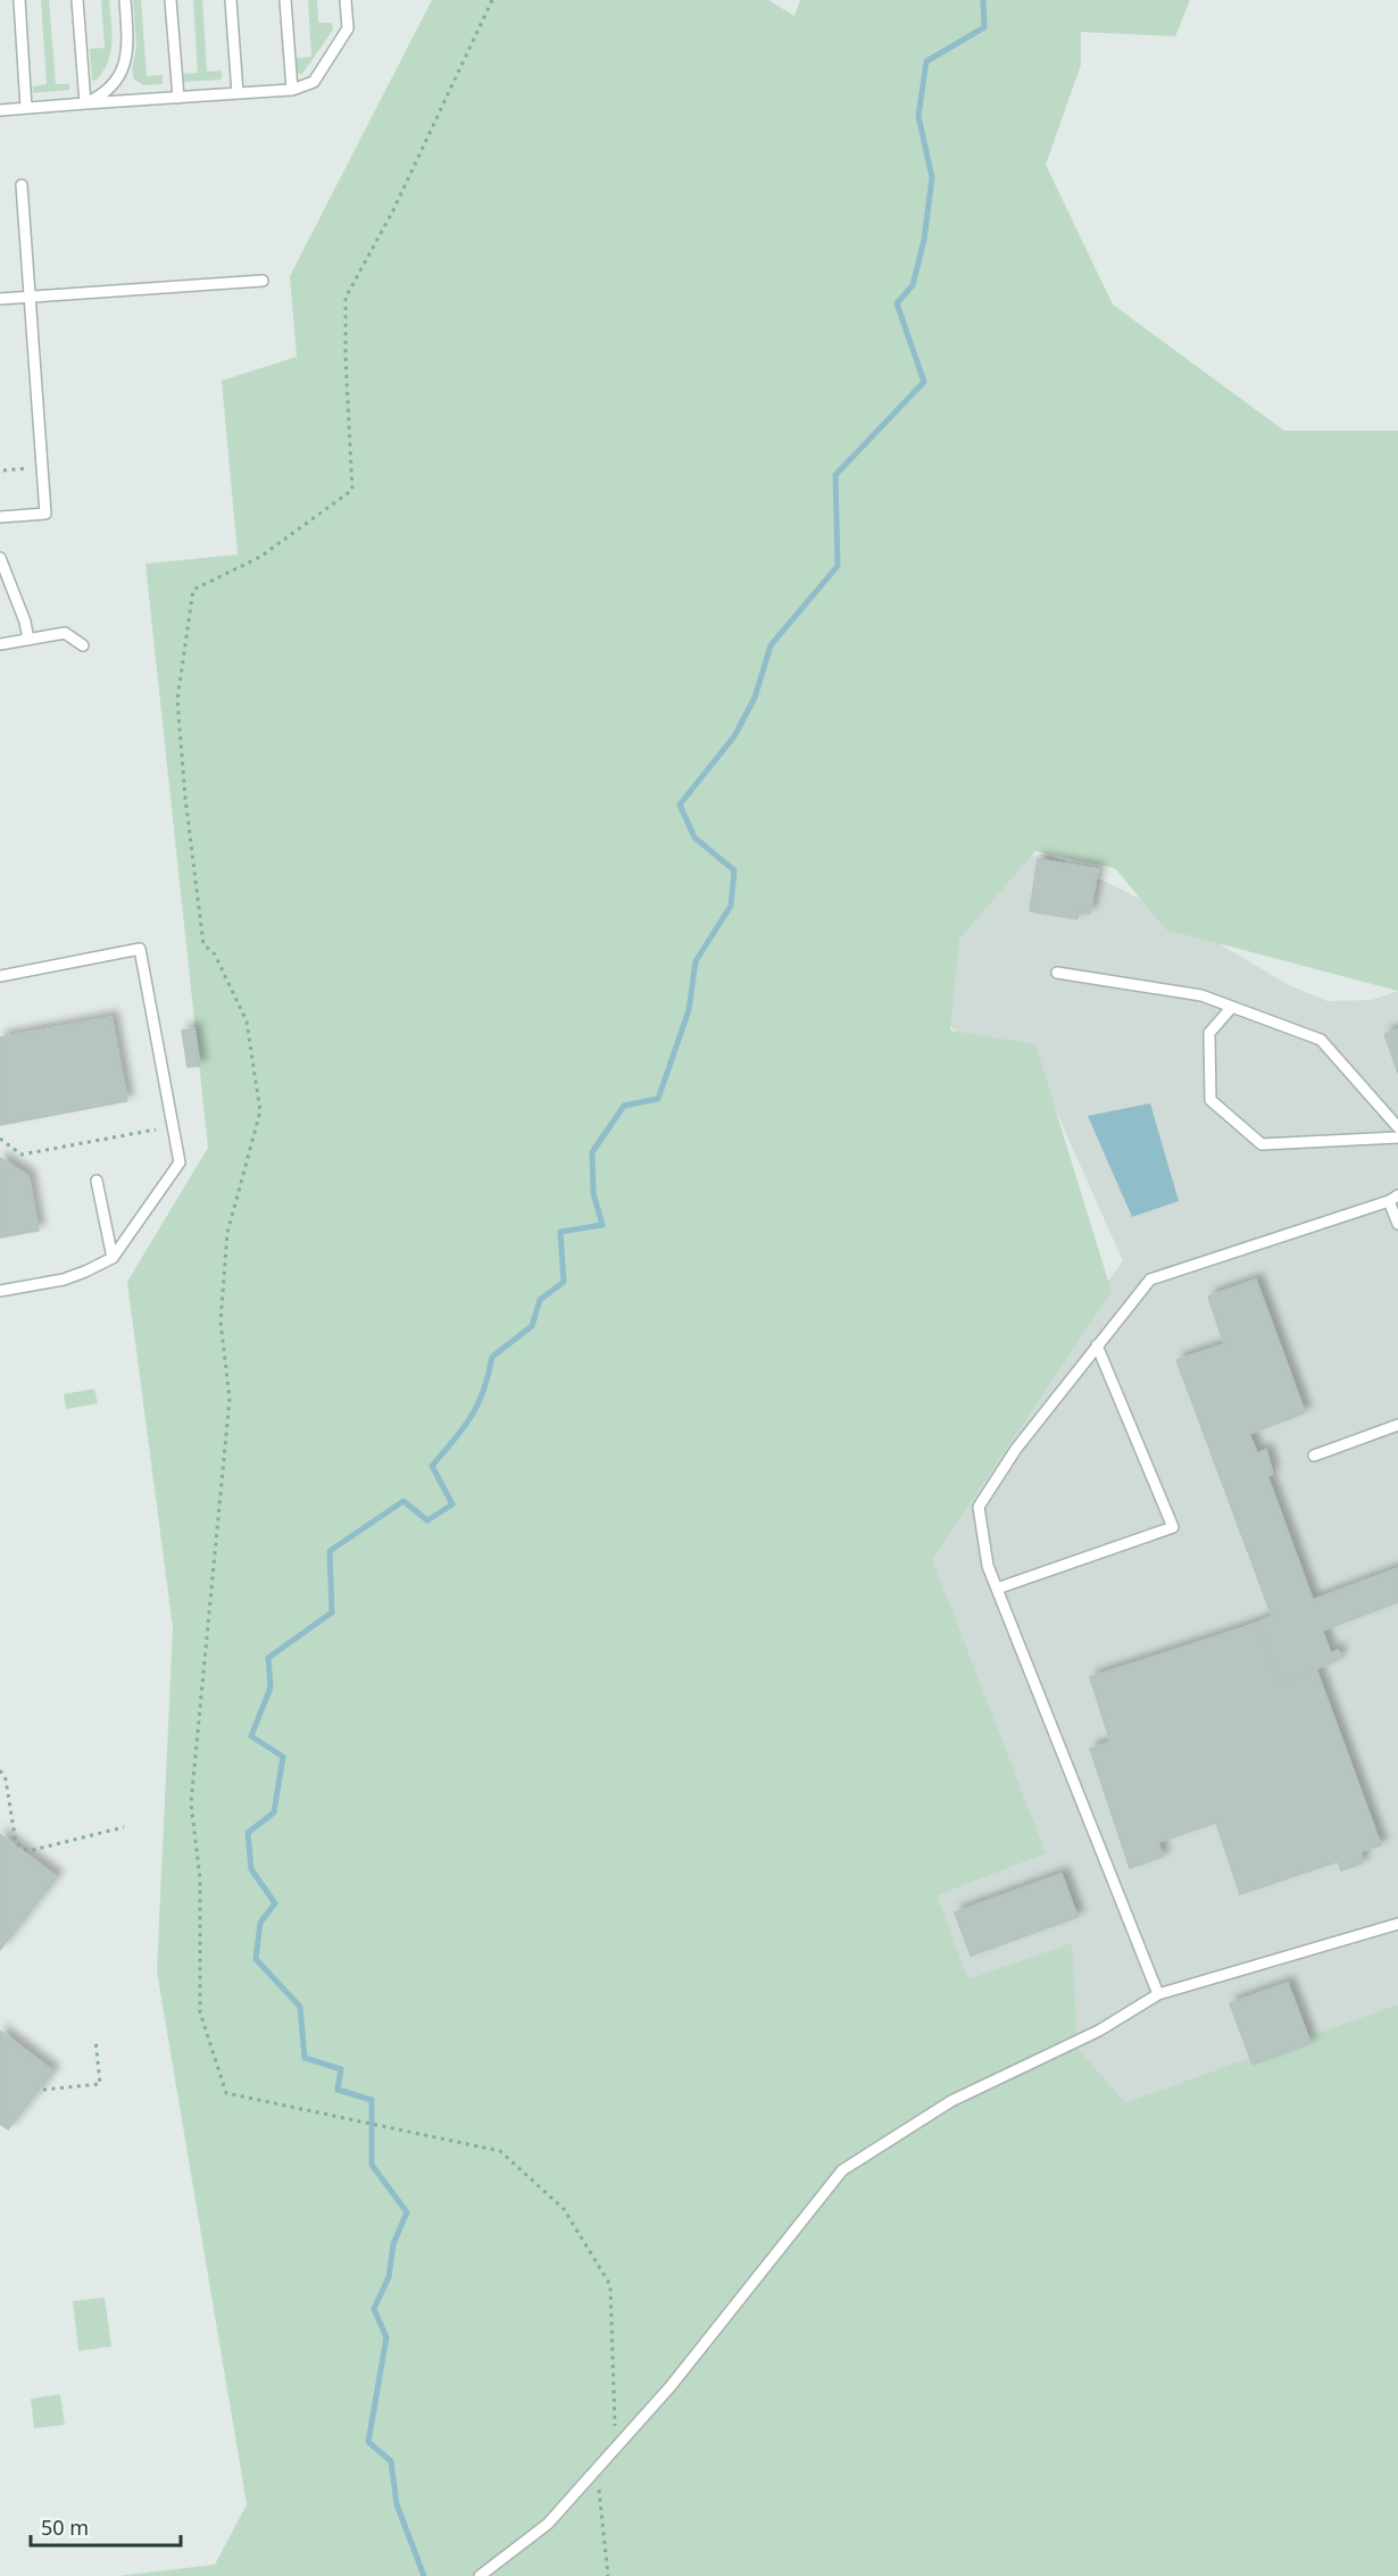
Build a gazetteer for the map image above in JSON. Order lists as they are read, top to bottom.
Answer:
{
  "scale_bar": "50 m"
}
